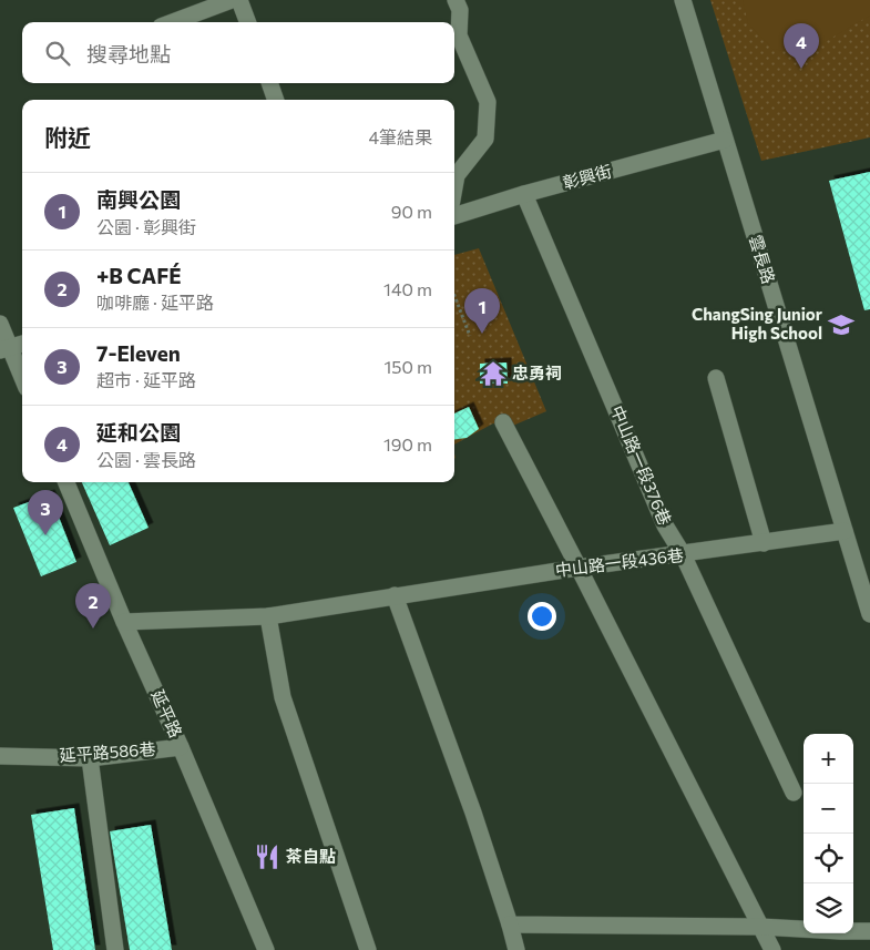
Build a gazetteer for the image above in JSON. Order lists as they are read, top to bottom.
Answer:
{
  "streets": {
    "street": [
      "彰興街",
      "雲長路",
      "中山路一段376巷",
      "中山路一段436巷",
      "延平路",
      "延平路586巷"
    ]
  },
  "crossings": [
    ["彰興街", "雲長路"],
    ["彰興街", "中山路一段376巷"],
    ["雲長路", "中山路一段436巷"],
    ["中山路一段376巷", "中山路一段436巷"],
    ["中山路一段436巷", "延平路"],
    ["延平路", "延平路586巷"]
  ],
  "places": {
    "school or university": ["ChangSing Junior High School"],
    "temple": ["忠勇祠"],
    "restaurant": ["茶自點"]
  },
  "page": {
    "search": "搜尋地點",
    "pins": [
      "4",
      "1",
      "3",
      "2"
    ],
    "heading": ["附近", "4筆結果"],
    "list": [
      {
        "mark": "1",
        "name": "南興公園",
        "note": "公園 · 彰興街",
        "value": "90 m"
      },
      {
        "mark": "2",
        "name": "+B CAFÉ",
        "note": "咖啡廳 · 延平路",
        "value": "140 m"
      },
      {
        "mark": "3",
        "name": "7-Eleven",
        "note": "超市 · 延平路",
        "value": "150 m"
      },
      {
        "mark": "4",
        "name": "延和公園",
        "note": "公園 · 雲長路",
        "value": "190 m"
      }
    ],
    "map_buttons": ["+", "−"]
  }
}
